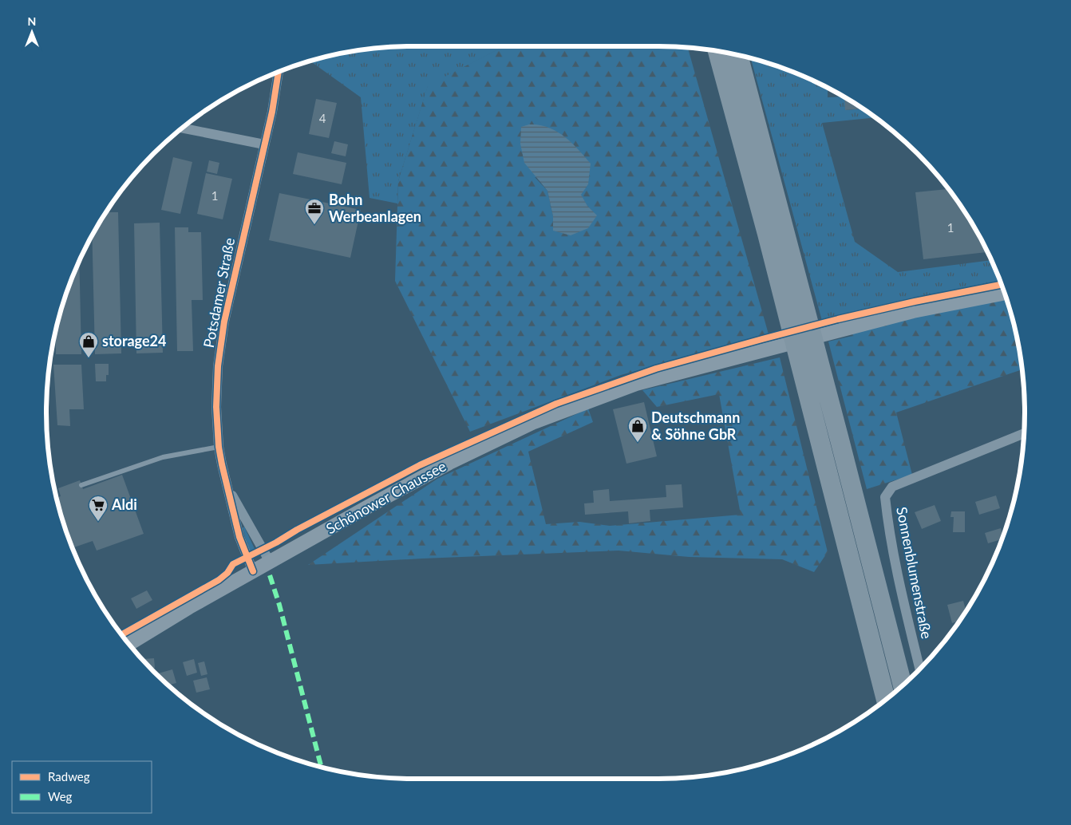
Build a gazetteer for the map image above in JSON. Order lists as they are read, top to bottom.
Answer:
{
  "streets": {
    "main road": ["Schönower Chaussee"],
    "street": ["Potsdamer Straße", "Sonnenblumenstraße"]
  },
  "crossings": [
    ["Potsdamer Straße", "Schönower Chaussee"]
  ],
  "places": {
    "office": ["Bohn Werbeanlagen"],
    "shop": ["storage24", "Deutschmann & Söhne GbR"],
    "supermarket": ["Aldi"]
  },
  "house_numbers": ["4", "1", "1"],
  "legend": ["Radweg", "Weg"],
  "north": "top"
}
